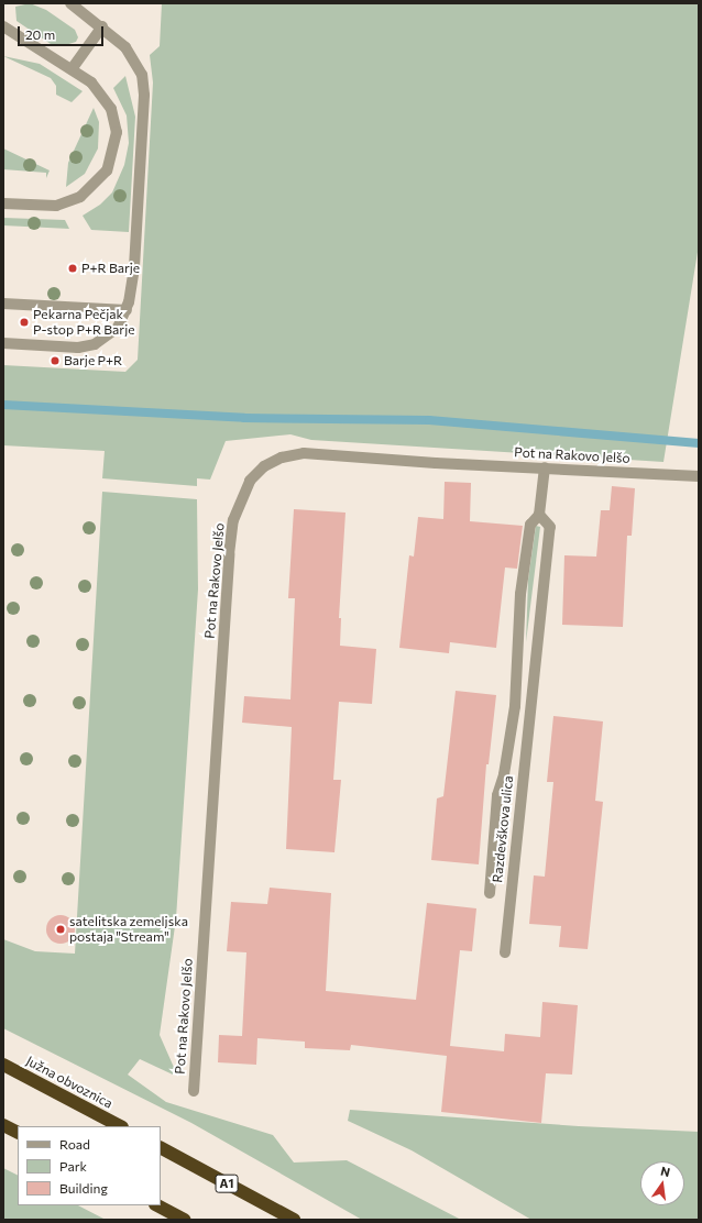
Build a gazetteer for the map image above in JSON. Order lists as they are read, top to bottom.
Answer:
{
  "streets": {
    "highway": ["Južna obvoznica", "A1"],
    "street": ["Pot na Rakovo Jelšo", "Razdevškova ulica"]
  },
  "crossings": [
    ["Pot na Rakovo Jelšo", "Razdevškova ulica"]
  ],
  "places": [
    "P+R Barje",
    "Pekarna Pečjak P-stop P+R Barje",
    "Barje P+R",
    "satelitska zemeljska postaja \"Stream\""
  ],
  "legend": ["Road", "Park", "Building"],
  "scale_bar": "20 m",
  "north": "top"
}
